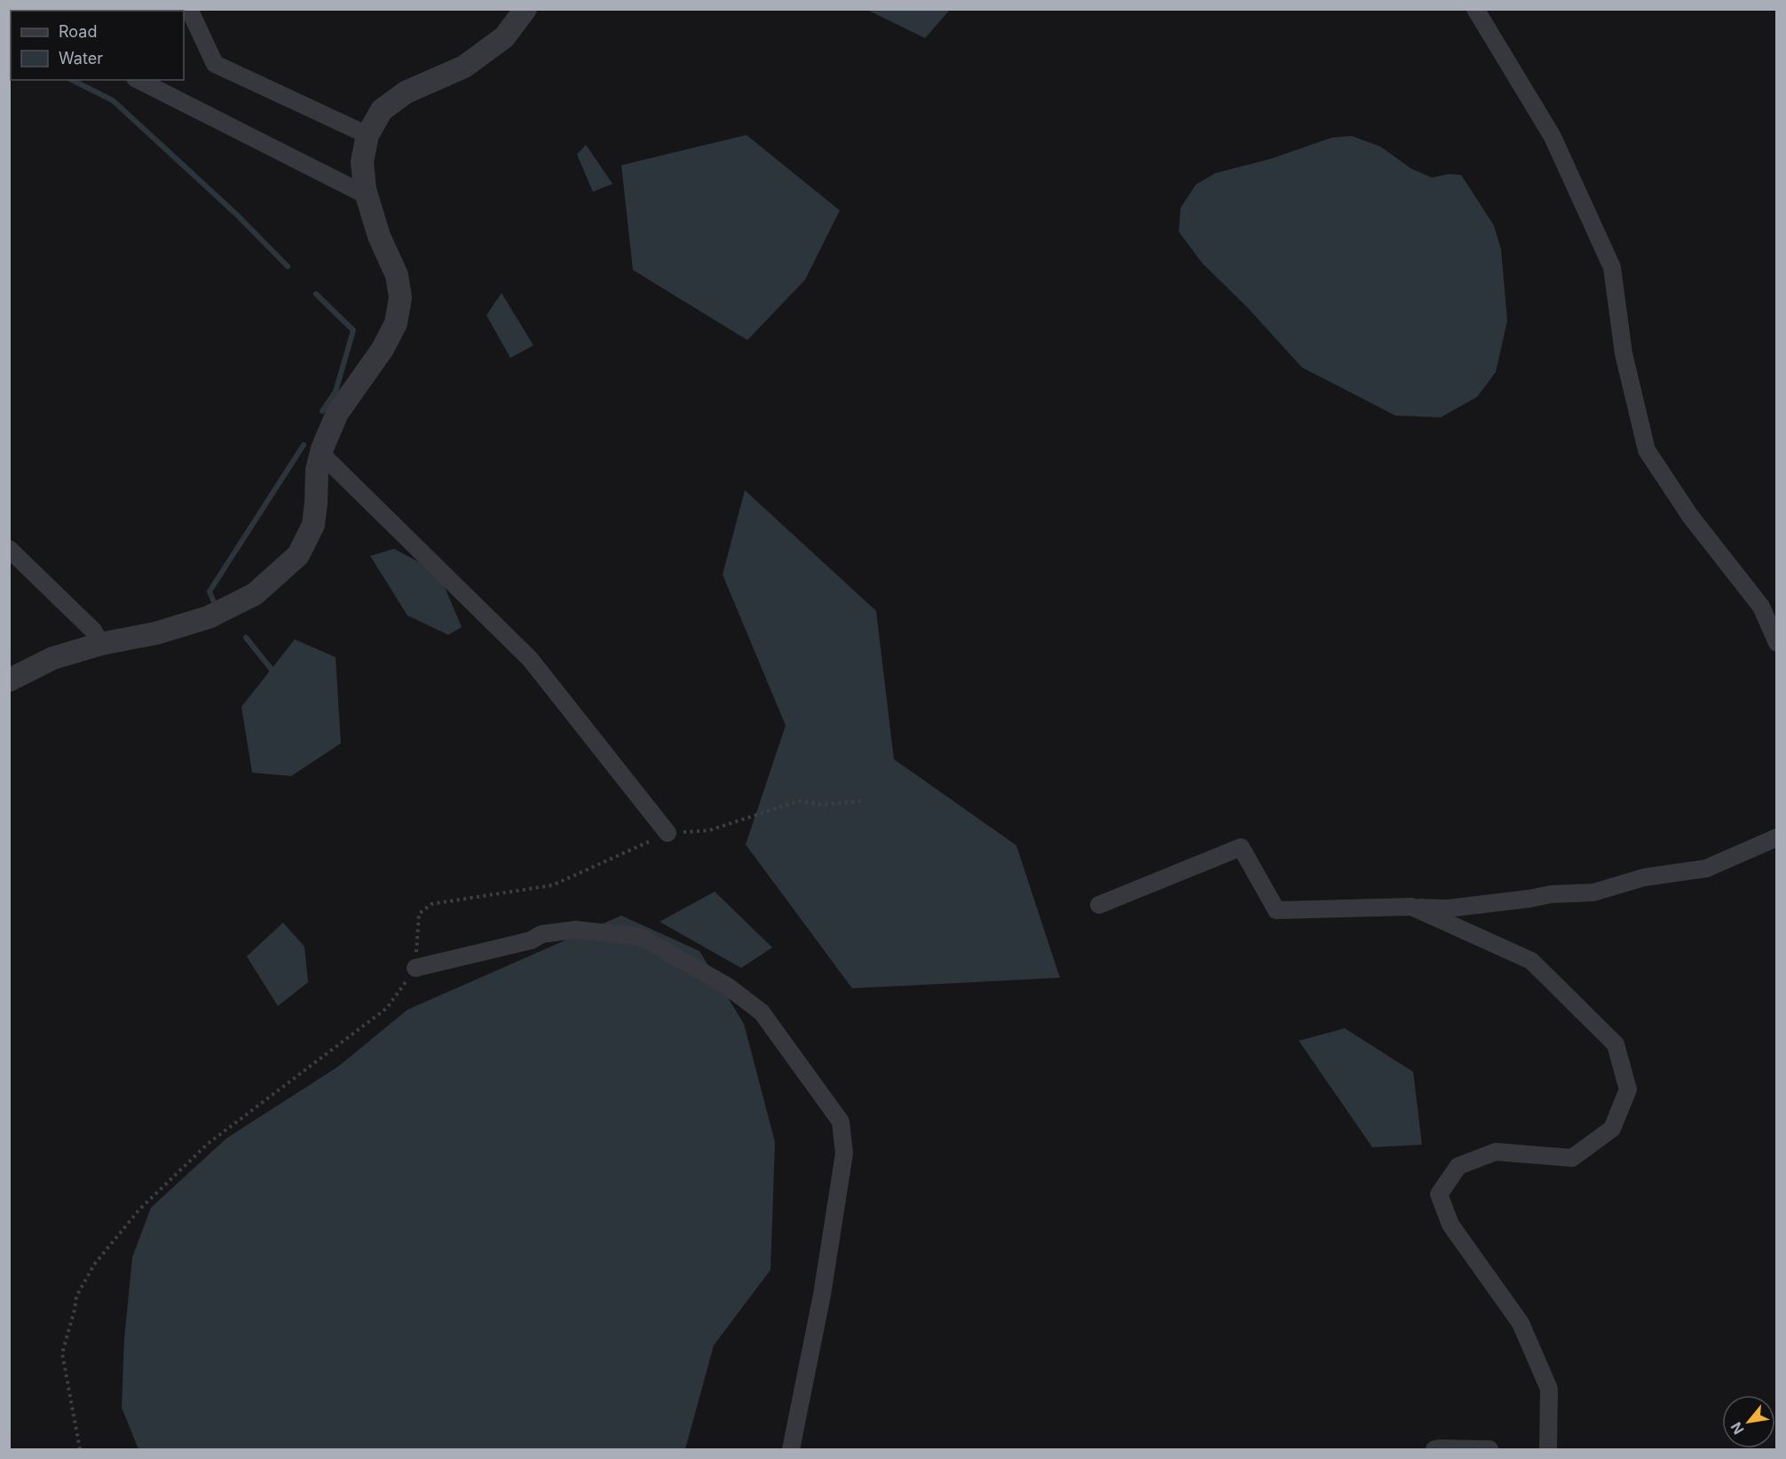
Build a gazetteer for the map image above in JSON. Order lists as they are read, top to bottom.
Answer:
{
  "legend": ["Road", "Water"],
  "north": "bottom left"
}
